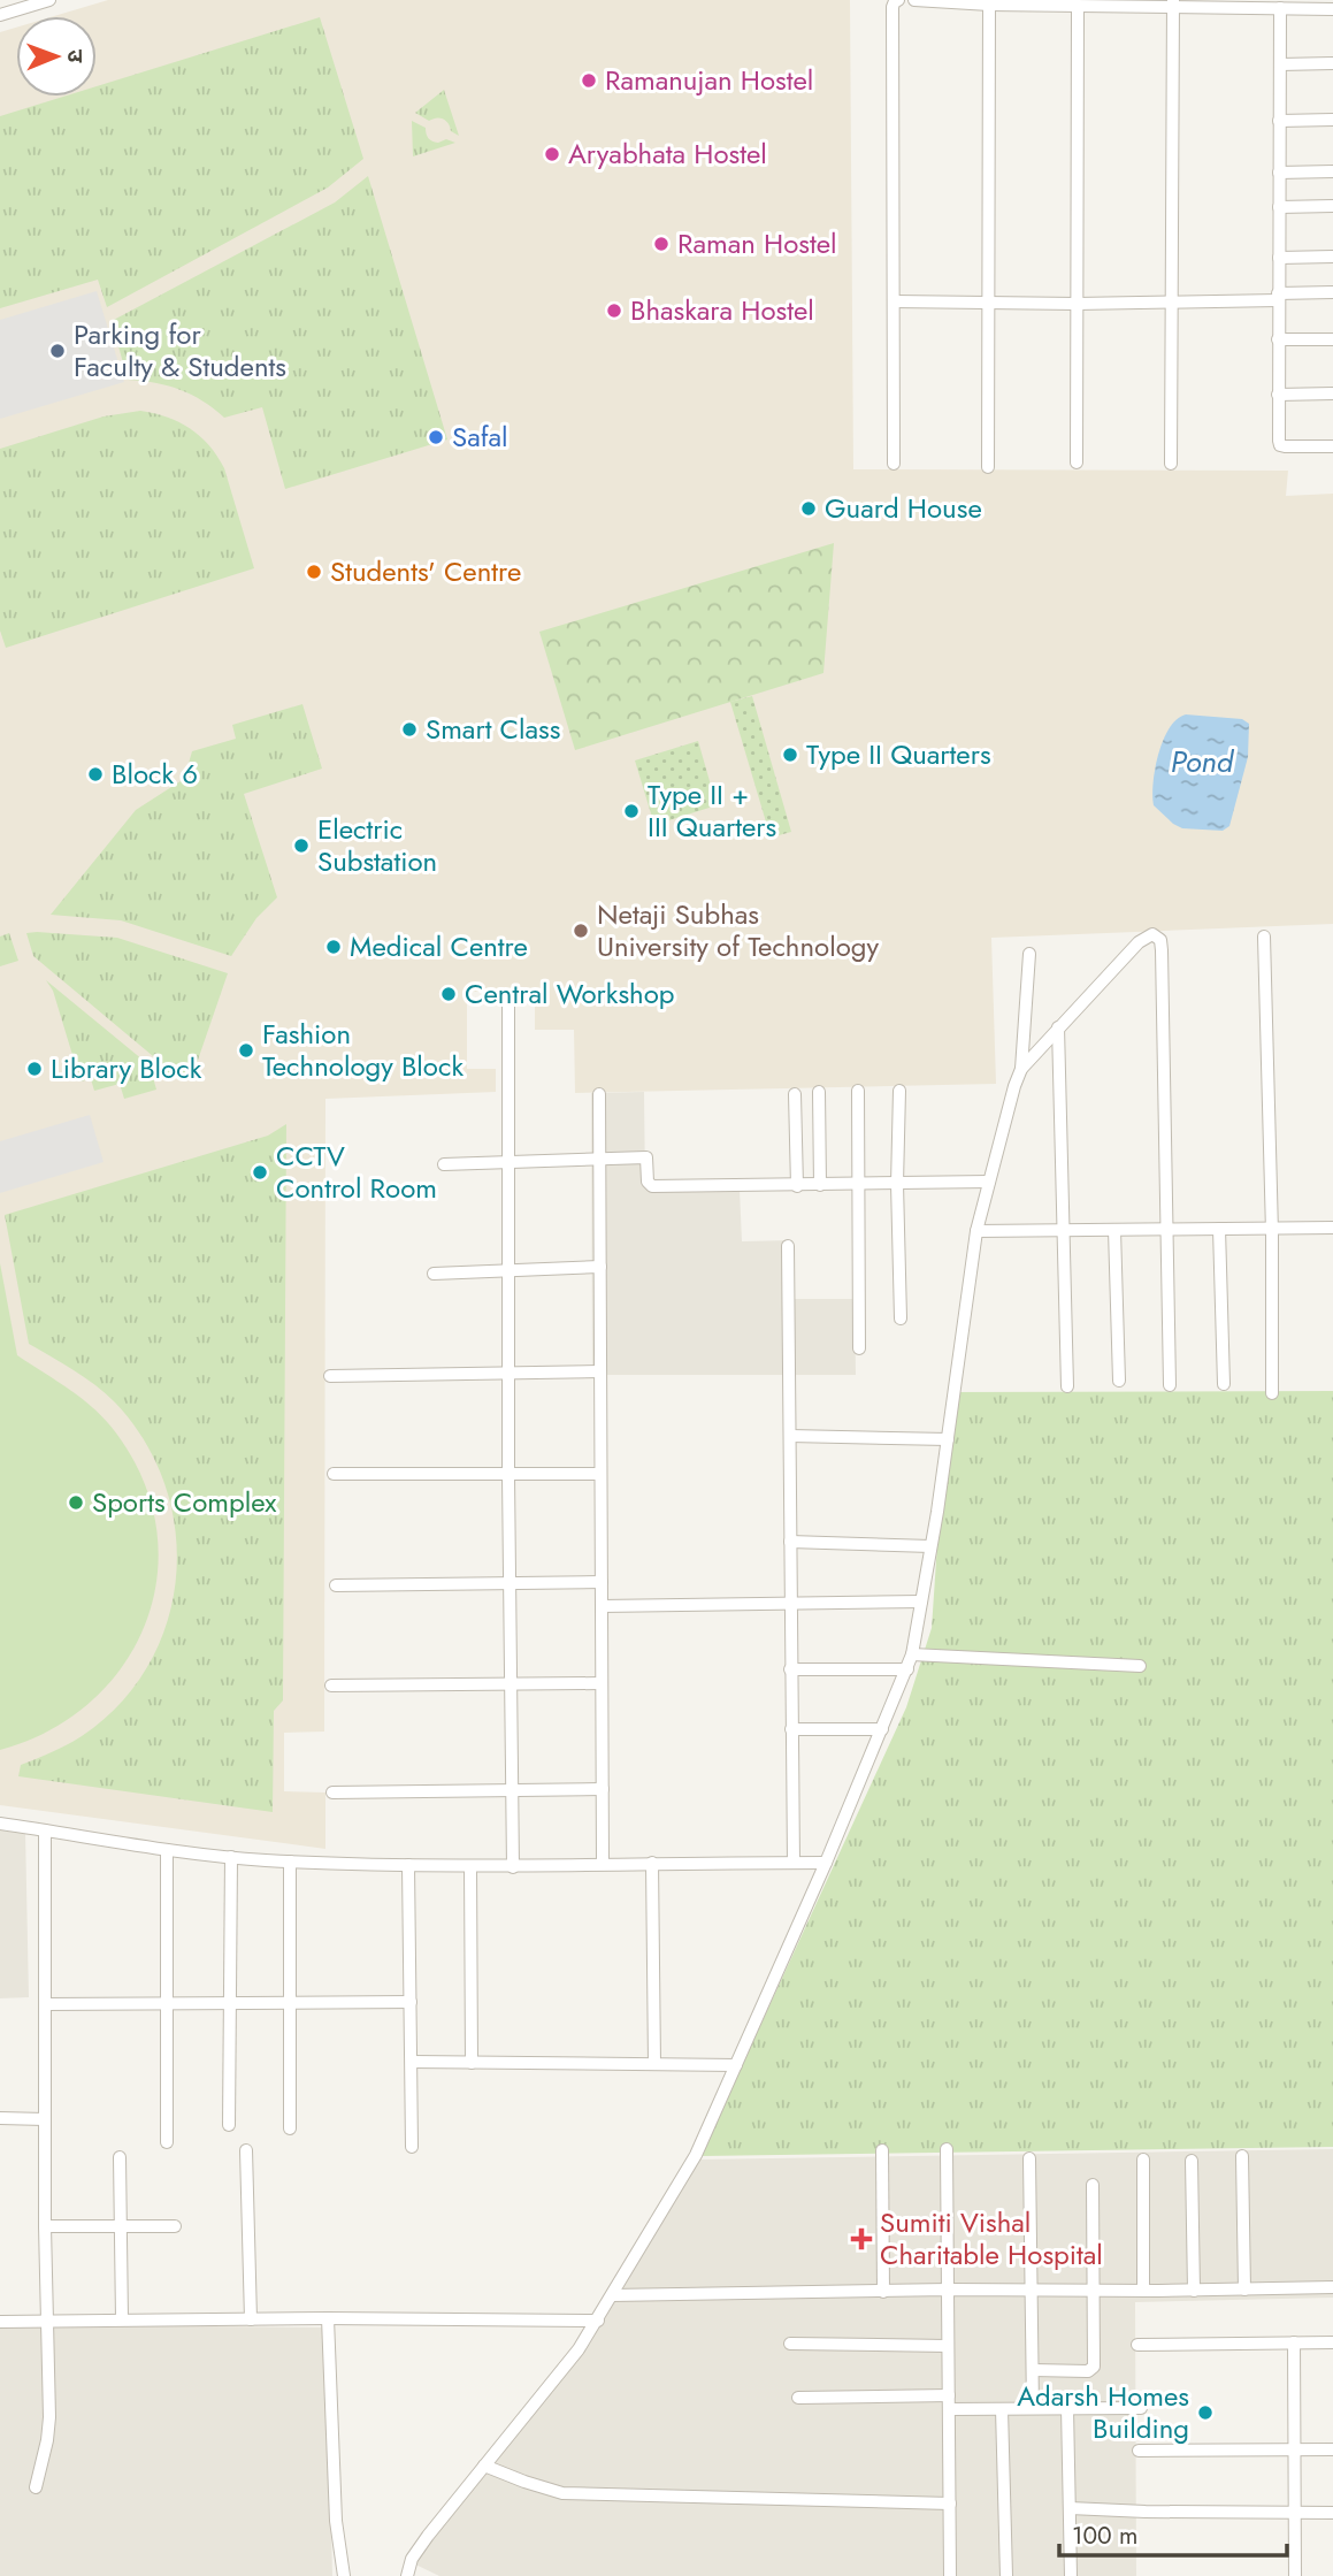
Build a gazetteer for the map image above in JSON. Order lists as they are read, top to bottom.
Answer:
{
  "water": ["Pond"],
  "places": {
    "other": [
      "Ramanujan Hostel",
      "Aryabhata Hostel",
      "Raman Hostel",
      "Bhaskara Hostel",
      "Parking for Faculty & Students",
      "Safal",
      "Guard House",
      "Students' Centre",
      "Smart Class",
      "Type II Quarters",
      "Block 6",
      "Type II + III Quarters",
      "Electric Substation",
      "Netaji Subhas University of Technology",
      "Medical Centre",
      "Central Workshop",
      "Fashion Technology Block",
      "Library Block",
      "CCTV Control Room",
      "Sports Complex",
      "Adarsh Homes Building"
    ],
    "health": ["Sumiti Vishal Charitable Hospital"]
  },
  "scale_bar": "100 m",
  "north": "right"
}
